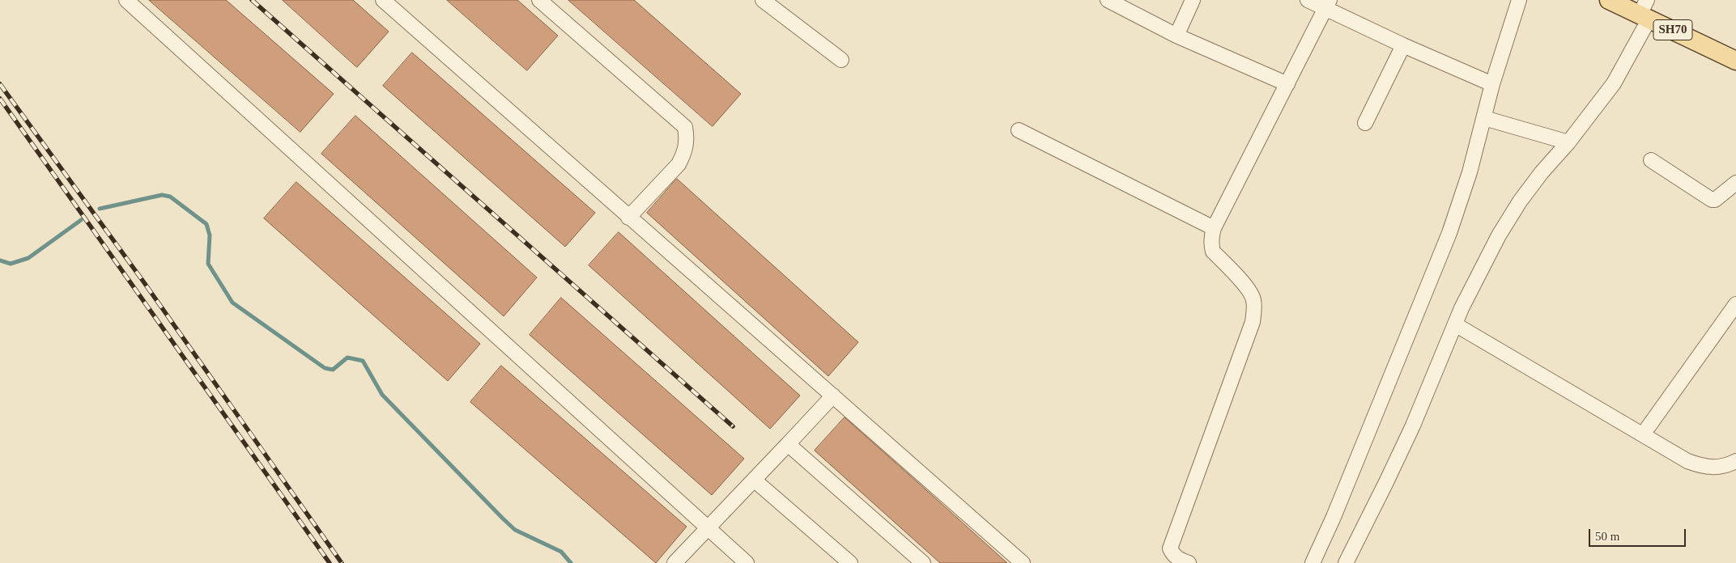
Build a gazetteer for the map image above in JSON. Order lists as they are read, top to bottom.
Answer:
{
  "streets": {
    "main road": ["SH70"]
  },
  "scale_bar": "50 m"
}
